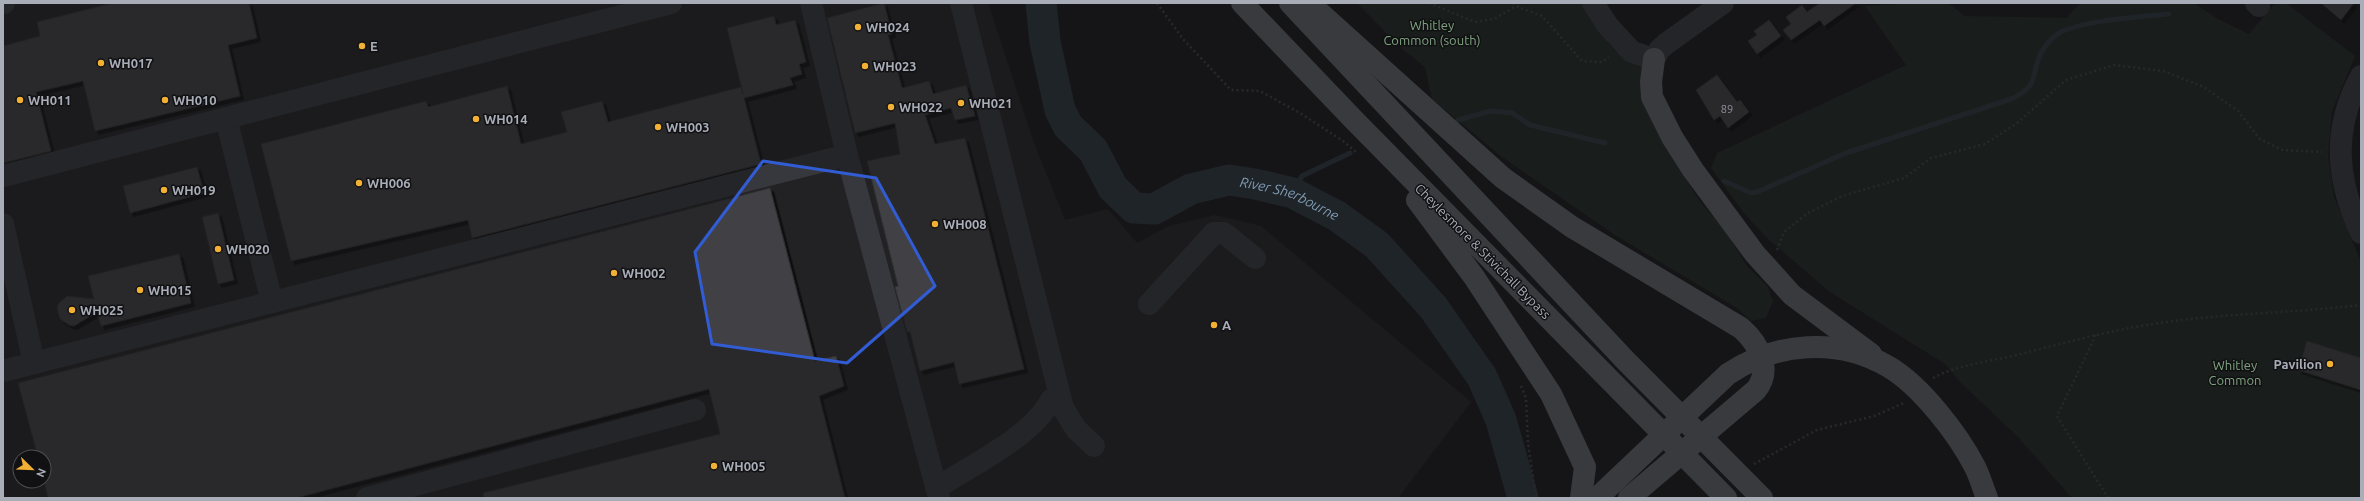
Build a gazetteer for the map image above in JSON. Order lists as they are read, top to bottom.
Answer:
{
  "streets": {
    "highway": ["Cheylesmore & Stivichall Bypass"]
  },
  "water": ["River Sherbourne"],
  "parks": ["Whitley Common (south)", "Whitley Common"],
  "places": [
    "WH024",
    "E",
    "WH017",
    "WH023",
    "WH011",
    "WH010",
    "WH021",
    "WH022",
    "WH014",
    "WH003",
    "WH006",
    "WH019",
    "WH008",
    "WH020",
    "WH002",
    "WH015",
    "WH025",
    "A",
    "Pavilion",
    "WH005"
  ],
  "house_numbers": ["89"],
  "north": "bottom right"
}
